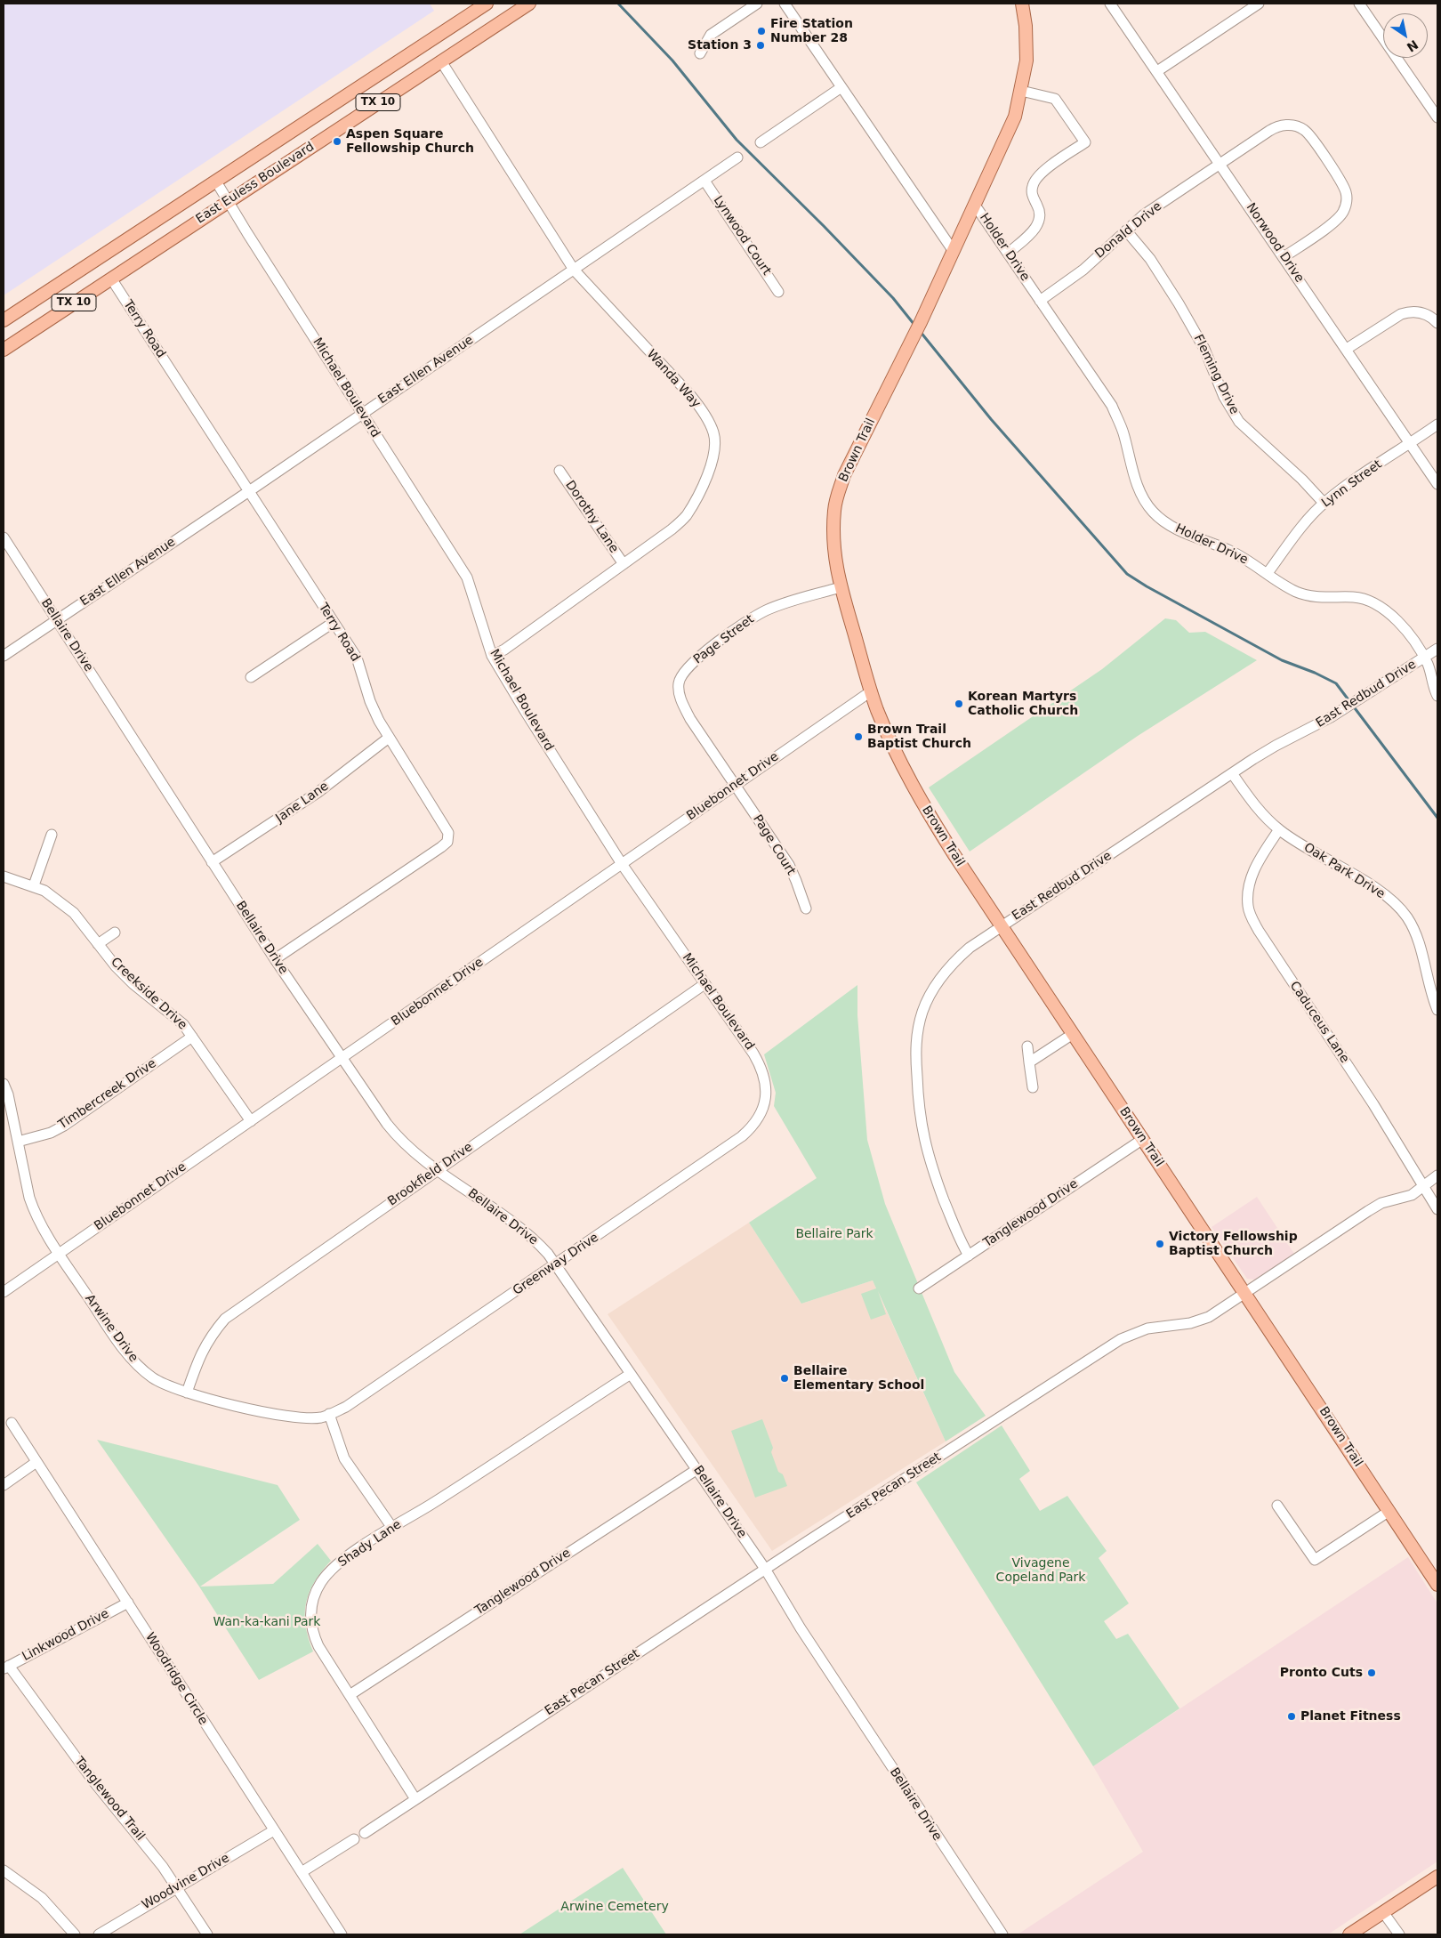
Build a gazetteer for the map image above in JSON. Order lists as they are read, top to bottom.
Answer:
{
  "streets": {
    "main road": ["TX 10", "East Euless Boulevard", "Brown Trail"],
    "street": [
      "Donald Drive",
      "Lynwood Court",
      "Norwood Drive",
      "Holder Drive",
      "Terry Road",
      "East Ellen Avenue",
      "Fleming Drive",
      "Wanda Way",
      "Michael Boulevard",
      "Lynn Street",
      "Dorothy Lane",
      "Bellaire Drive",
      "Page Street",
      "East Redbud Drive",
      "Bluebonnet Drive",
      "Jane Lane",
      "Page Court",
      "Oak Park Drive",
      "Creekside Drive",
      "Caduceus Lane",
      "Timbercreek Drive",
      "Brookfield Drive",
      "Tanglewood Drive",
      "Greenway Drive",
      "Arwine Drive",
      "East Pecan Street",
      "Shady Lane",
      "Linkwood Drive",
      "Woodridge Circle",
      "Tanglewood Trail",
      "Woodvine Drive"
    ]
  },
  "crossings": [
    ["East Euless Boulevard", "Terry Road"],
    ["East Euless Boulevard", "Wanda Way"],
    ["East Euless Boulevard", "Michael Boulevard"],
    ["Donald Drive", "Norwood Drive"],
    ["Donald Drive", "Holder Drive"],
    ["Donald Drive", "Fleming Drive"],
    ["Lynwood Court", "East Ellen Avenue"],
    ["Norwood Drive", "Lynn Street"],
    ["Holder Drive", "Brown Trail"],
    ["Holder Drive", "Lynn Street"],
    ["Holder Drive", "East Redbud Drive"],
    ["Terry Road", "East Ellen Avenue"],
    ["Terry Road", "Bellaire Drive"],
    ["Terry Road", "Jane Lane"],
    ["East Ellen Avenue", "Wanda Way"],
    ["East Ellen Avenue", "Michael Boulevard"],
    ["East Ellen Avenue", "Bellaire Drive"],
    ["Fleming Drive", "Lynn Street"],
    ["Wanda Way", "Michael Boulevard"],
    ["Wanda Way", "Dorothy Lane"],
    ["Michael Boulevard", "Bluebonnet Drive"],
    ["Michael Boulevard", "Brookfield Drive"],
    ["Michael Boulevard", "Greenway Drive"],
    ["Brown Trail", "Page Street"],
    ["Brown Trail", "East Redbud Drive"],
    ["Brown Trail", "Bluebonnet Drive"],
    ["Brown Trail", "Tanglewood Drive"],
    ["Brown Trail", "East Pecan Street"],
    ["Bellaire Drive", "Bluebonnet Drive"],
    ["Bellaire Drive", "Jane Lane"],
    ["Bellaire Drive", "Brookfield Drive"],
    ["Bellaire Drive", "Tanglewood Drive"],
    ["Bellaire Drive", "Greenway Drive"],
    ["Bellaire Drive", "East Pecan Street"],
    ["Bellaire Drive", "Shady Lane"],
    ["Page Street", "Bluebonnet Drive"],
    ["Page Street", "Page Court"],
    ["East Redbud Drive", "Oak Park Drive"],
    ["East Redbud Drive", "Tanglewood Drive"],
    ["Bluebonnet Drive", "Page Court"],
    ["Bluebonnet Drive", "Creekside Drive"],
    ["Bluebonnet Drive", "Arwine Drive"],
    ["Oak Park Drive", "Caduceus Lane"],
    ["Creekside Drive", "Timbercreek Drive"],
    ["Caduceus Lane", "East Pecan Street"],
    ["Timbercreek Drive", "Arwine Drive"],
    ["Brookfield Drive", "Arwine Drive"],
    ["Tanglewood Drive", "Shady Lane"],
    ["Greenway Drive", "Arwine Drive"],
    ["East Pecan Street", "Shady Lane"],
    ["Linkwood Drive", "Woodridge Circle"],
    ["Linkwood Drive", "Tanglewood Trail"],
    ["Woodridge Circle", "Woodvine Drive"],
    ["Tanglewood Trail", "Woodvine Drive"]
  ],
  "parks": [
    "Bellaire Park",
    "Vivagene Copeland Park",
    "Wan-ka-kani Park",
    "Arwine Cemetery"
  ],
  "places": [
    "Fire Station Number 28",
    "Station 3",
    "Aspen Square Fellowship Church",
    "Korean Martyrs Catholic Church",
    "Brown Trail Baptist Church",
    "Victory Fellowship Baptist Church",
    "Bellaire Elementary School",
    "Pronto Cuts",
    "Planet Fitness"
  ],
  "north": "bottom right"
}
